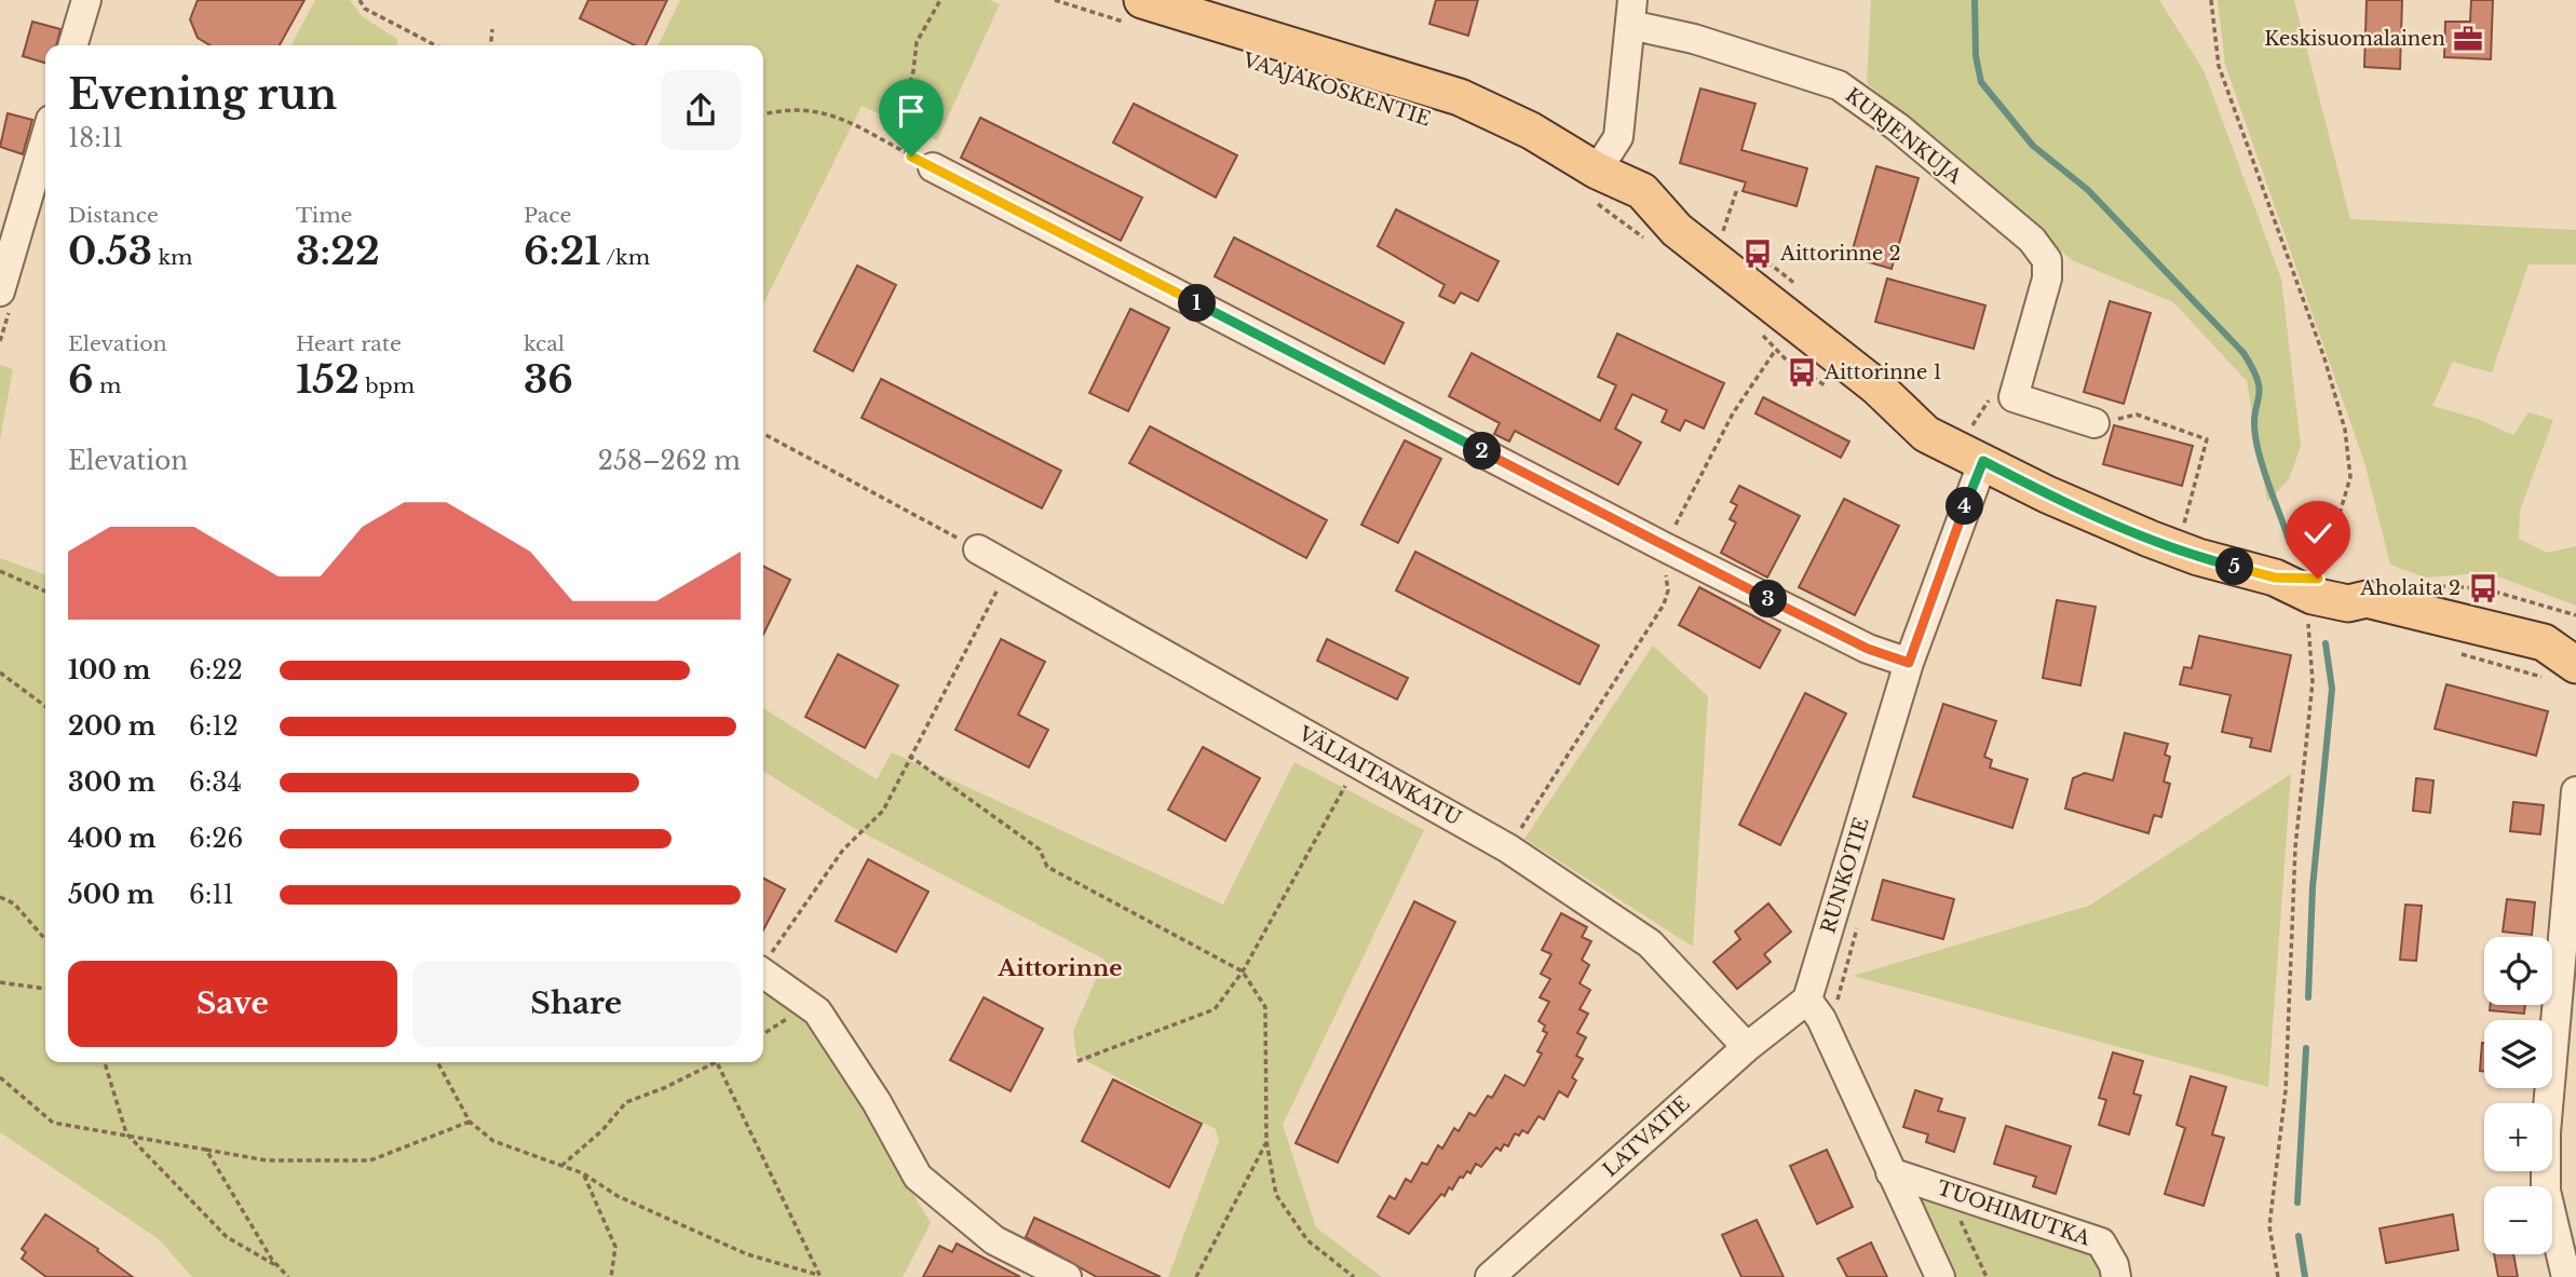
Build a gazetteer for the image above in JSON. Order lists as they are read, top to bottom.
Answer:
{
  "streets": {
    "main road": ["VAAJAKOSKENTIE"],
    "street": [
      "KURJENKUJA",
      "VÄLIAITANKATU",
      "RUNKOTIE",
      "LATVATIE",
      "TUOHIMUTKA"
    ]
  },
  "crossings": [
    ["VAAJAKOSKENTIE", "RUNKOTIE"],
    ["VÄLIAITANKATU", "LATVATIE"],
    ["RUNKOTIE", "LATVATIE"]
  ],
  "districts": ["Aittorinne"],
  "places": {
    "office": ["Keskisuomalainen"],
    "bus stop": ["Aittorinne 2", "Aittorinne 1", "Aholaita 2"]
  },
  "page": {
    "heading": ["Evening run", "18:11"],
    "stats": [
      ["Distance", "0.53 km"],
      ["Time", "3:22"],
      ["Pace", "6:21 /km"],
      ["Elevation", "6 m"],
      ["Heart rate", "152 bpm"],
      ["kcal", "36"]
    ],
    "pins": [
      "1",
      "2",
      "4",
      "5",
      "3"
    ],
    "chart": ["Elevation", "258–262 m"],
    "list": [
      {
        "name": "100 m",
        "note": "6:22"
      },
      {
        "name": "200 m",
        "note": "6:12"
      },
      {
        "name": "300 m",
        "note": "6:34"
      },
      {
        "name": "400 m",
        "note": "6:26"
      },
      {
        "name": "500 m",
        "note": "6:11"
      }
    ],
    "map_buttons": ["+", "−"],
    "buttons": ["Save", "Share"]
  }
}
